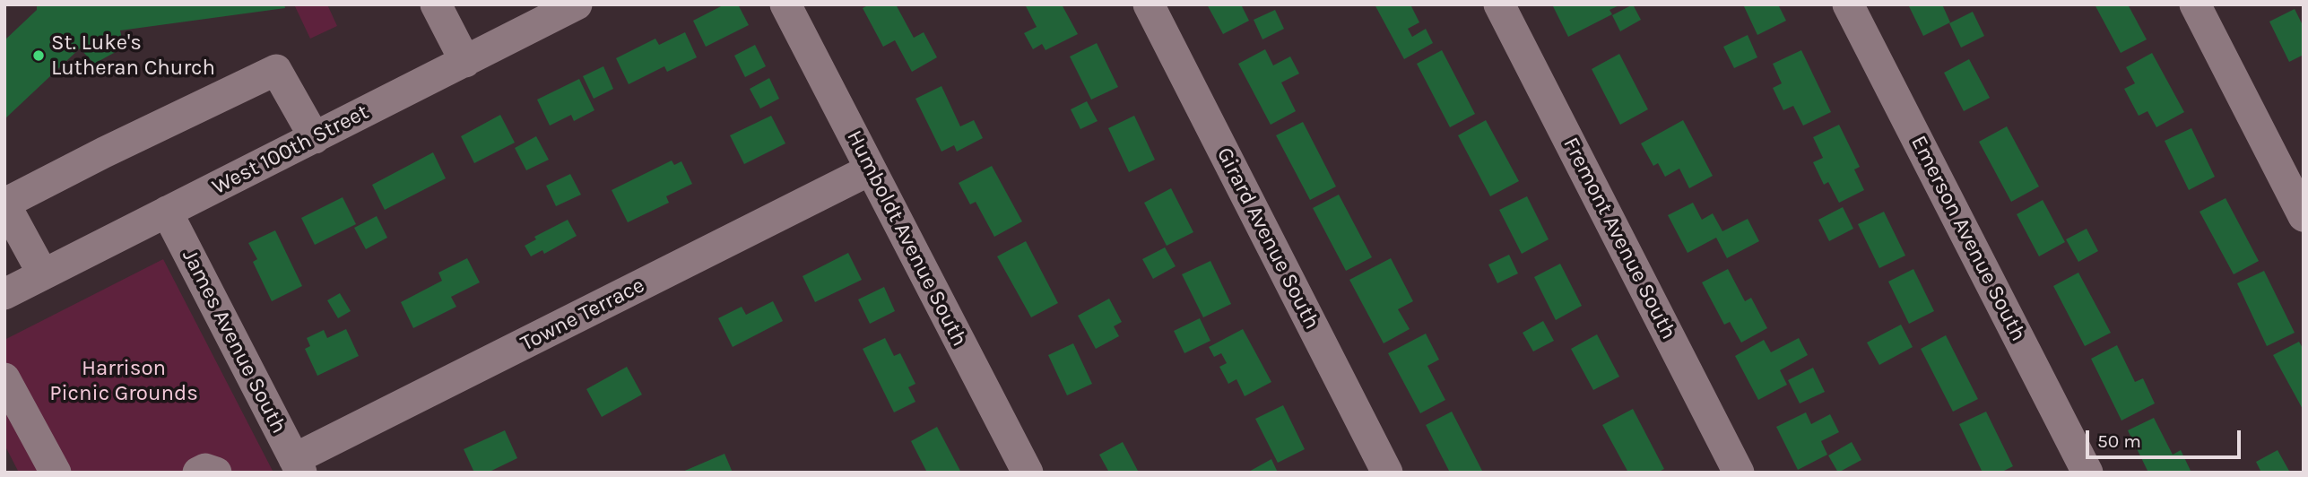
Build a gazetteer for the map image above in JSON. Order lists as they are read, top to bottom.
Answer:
{
  "streets": {
    "street": [
      "West 100th Street",
      "Humboldt Avenue South",
      "Girard Avenue South",
      "Fremont Avenue South",
      "Emerson Avenue South",
      "Towne Terrace",
      "James Avenue South"
    ]
  },
  "crossings": [
    ["West 100th Street", "James Avenue South"],
    ["Humboldt Avenue South", "Towne Terrace"],
    ["Towne Terrace", "James Avenue South"]
  ],
  "parks": ["Harrison Picnic Grounds"],
  "places": ["St. Luke's Lutheran Church"],
  "scale_bar": "50 m"
}
